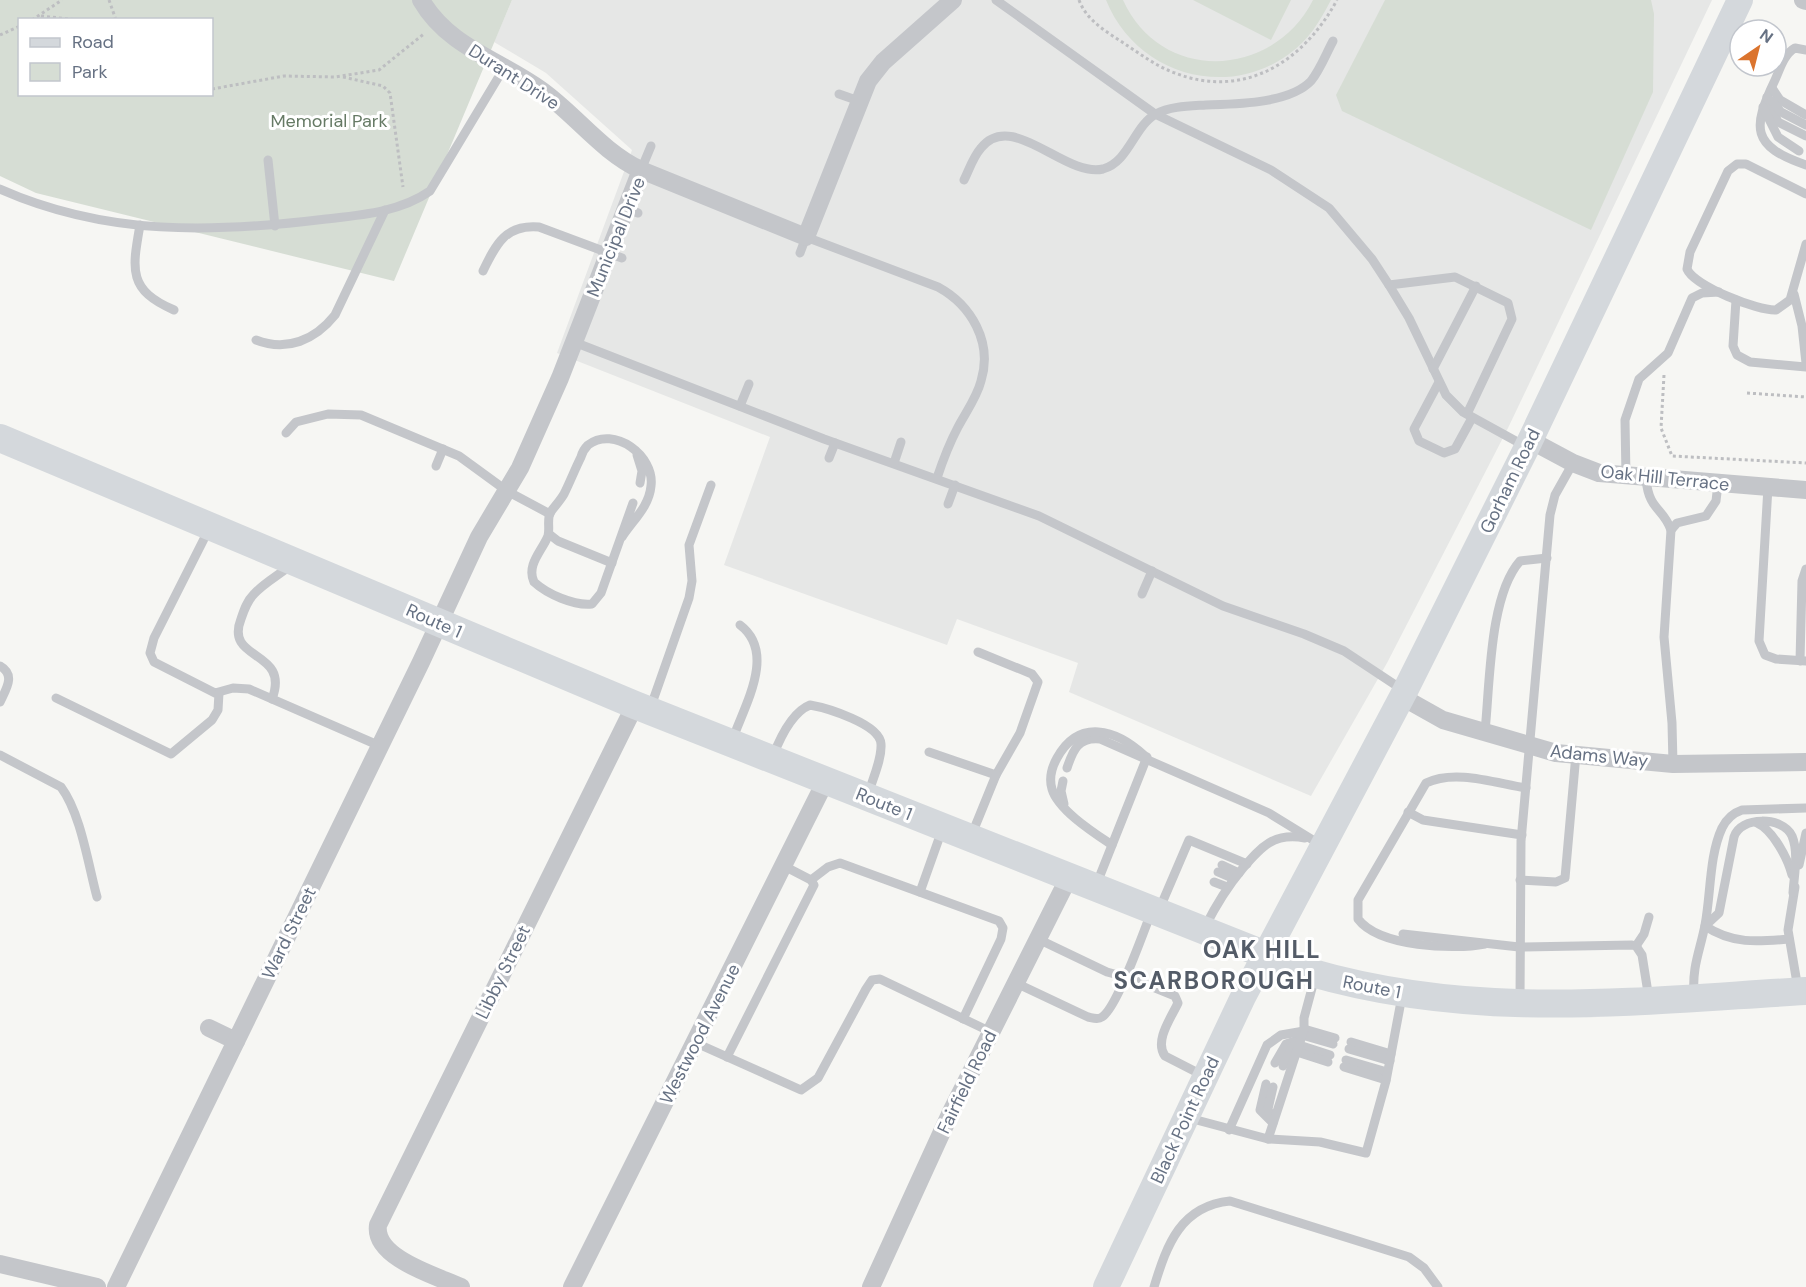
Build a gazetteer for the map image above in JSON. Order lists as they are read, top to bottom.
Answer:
{
  "streets": {
    "main road": ["Gorham Road", "Route 1", "Black Point Road"],
    "street": [
      "Durant Drive",
      "Municipal Drive",
      "Oak Hill Terrace",
      "Adams Way",
      "Ward Street",
      "Libby Street",
      "Westwood Avenue",
      "Fairfield Road"
    ]
  },
  "crossings": [
    ["Durant Drive", "Municipal Drive"],
    ["Municipal Drive", "Route 1"],
    ["Municipal Drive", "Ward Street"],
    ["Oak Hill Terrace", "Gorham Road"],
    ["Gorham Road", "Route 1"],
    ["Gorham Road", "Adams Way"],
    ["Gorham Road", "Black Point Road"],
    ["Route 1", "Ward Street"],
    ["Route 1", "Libby Street"],
    ["Route 1", "Westwood Avenue"],
    ["Route 1", "Fairfield Road"],
    ["Route 1", "Black Point Road"]
  ],
  "districts": ["OAK HILL", "SCARBOROUGH"],
  "parks": ["Memorial Park"],
  "legend": ["Road", "Park"],
  "north": "top right"
}
